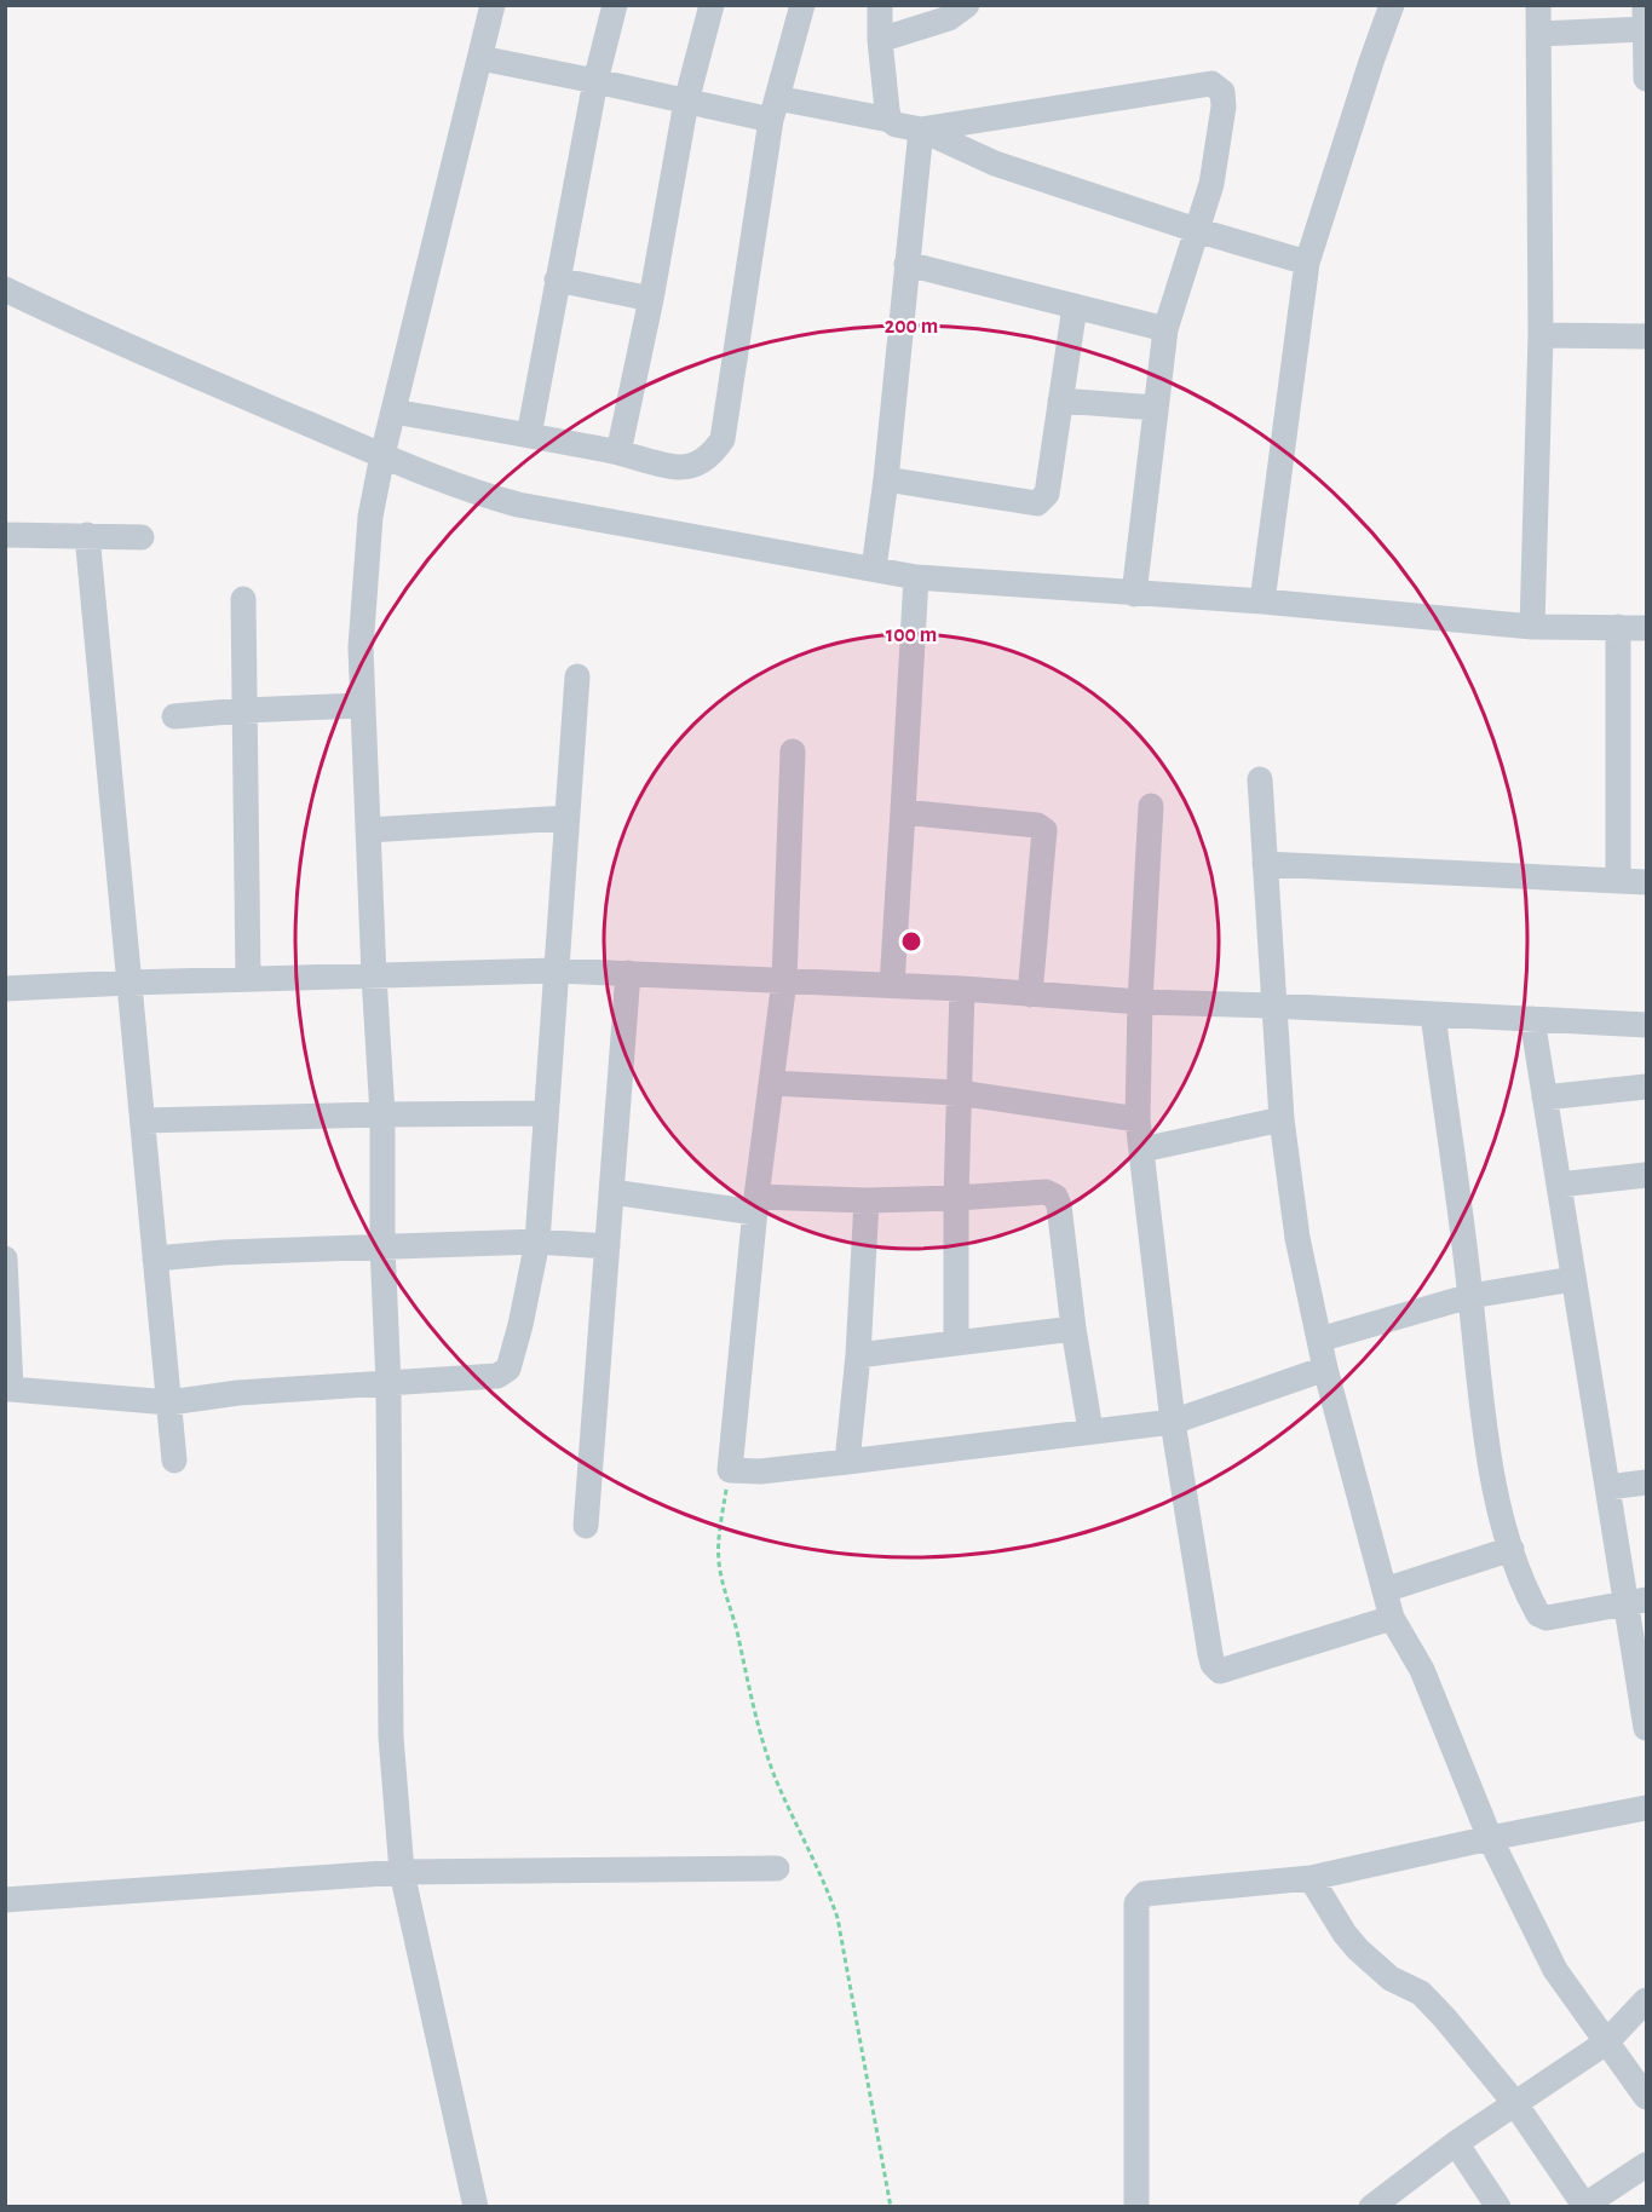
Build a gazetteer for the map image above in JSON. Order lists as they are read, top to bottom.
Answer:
{
  "rings": ["200 m", "100 m"]
}
